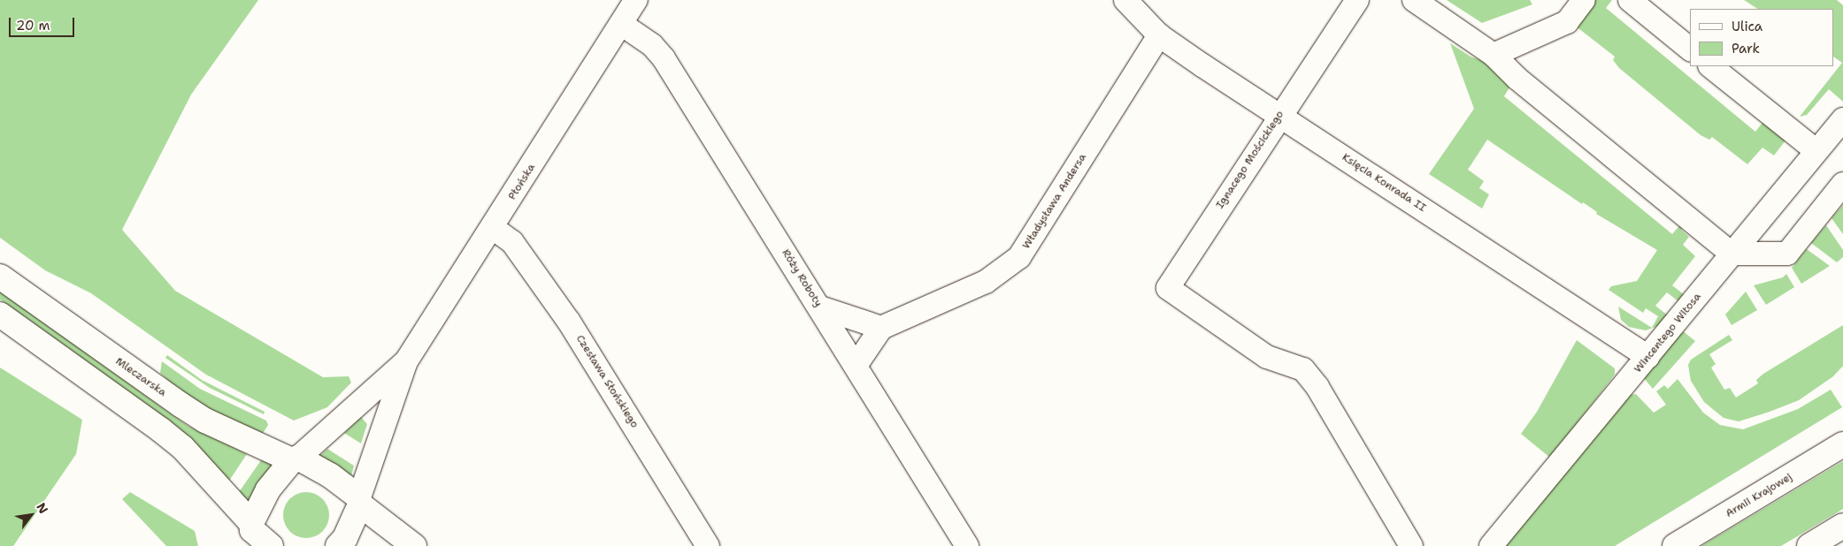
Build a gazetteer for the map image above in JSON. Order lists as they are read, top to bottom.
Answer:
{
  "streets": {
    "main road": ["Mleczarska", "Armii Krajowej"],
    "street": [
      "Ignacego Mościckiego",
      "Płońska",
      "Księcia Konrada II",
      "Władysława Andersa",
      "Róży Roboty",
      "Wincentego Witosa",
      "Czesława Słońskiego"
    ]
  },
  "crossings": [
    ["Ignacego Mościckiego", "Księcia Konrada II"],
    ["Płońska", "Róży Roboty"],
    ["Płońska", "Mleczarska"],
    ["Płońska", "Czesława Słońskiego"],
    ["Księcia Konrada II", "Władysława Andersa"],
    ["Księcia Konrada II", "Wincentego Witosa"]
  ],
  "legend": ["Ulica", "Park"],
  "scale_bar": "20 m",
  "north": "top right"
}
